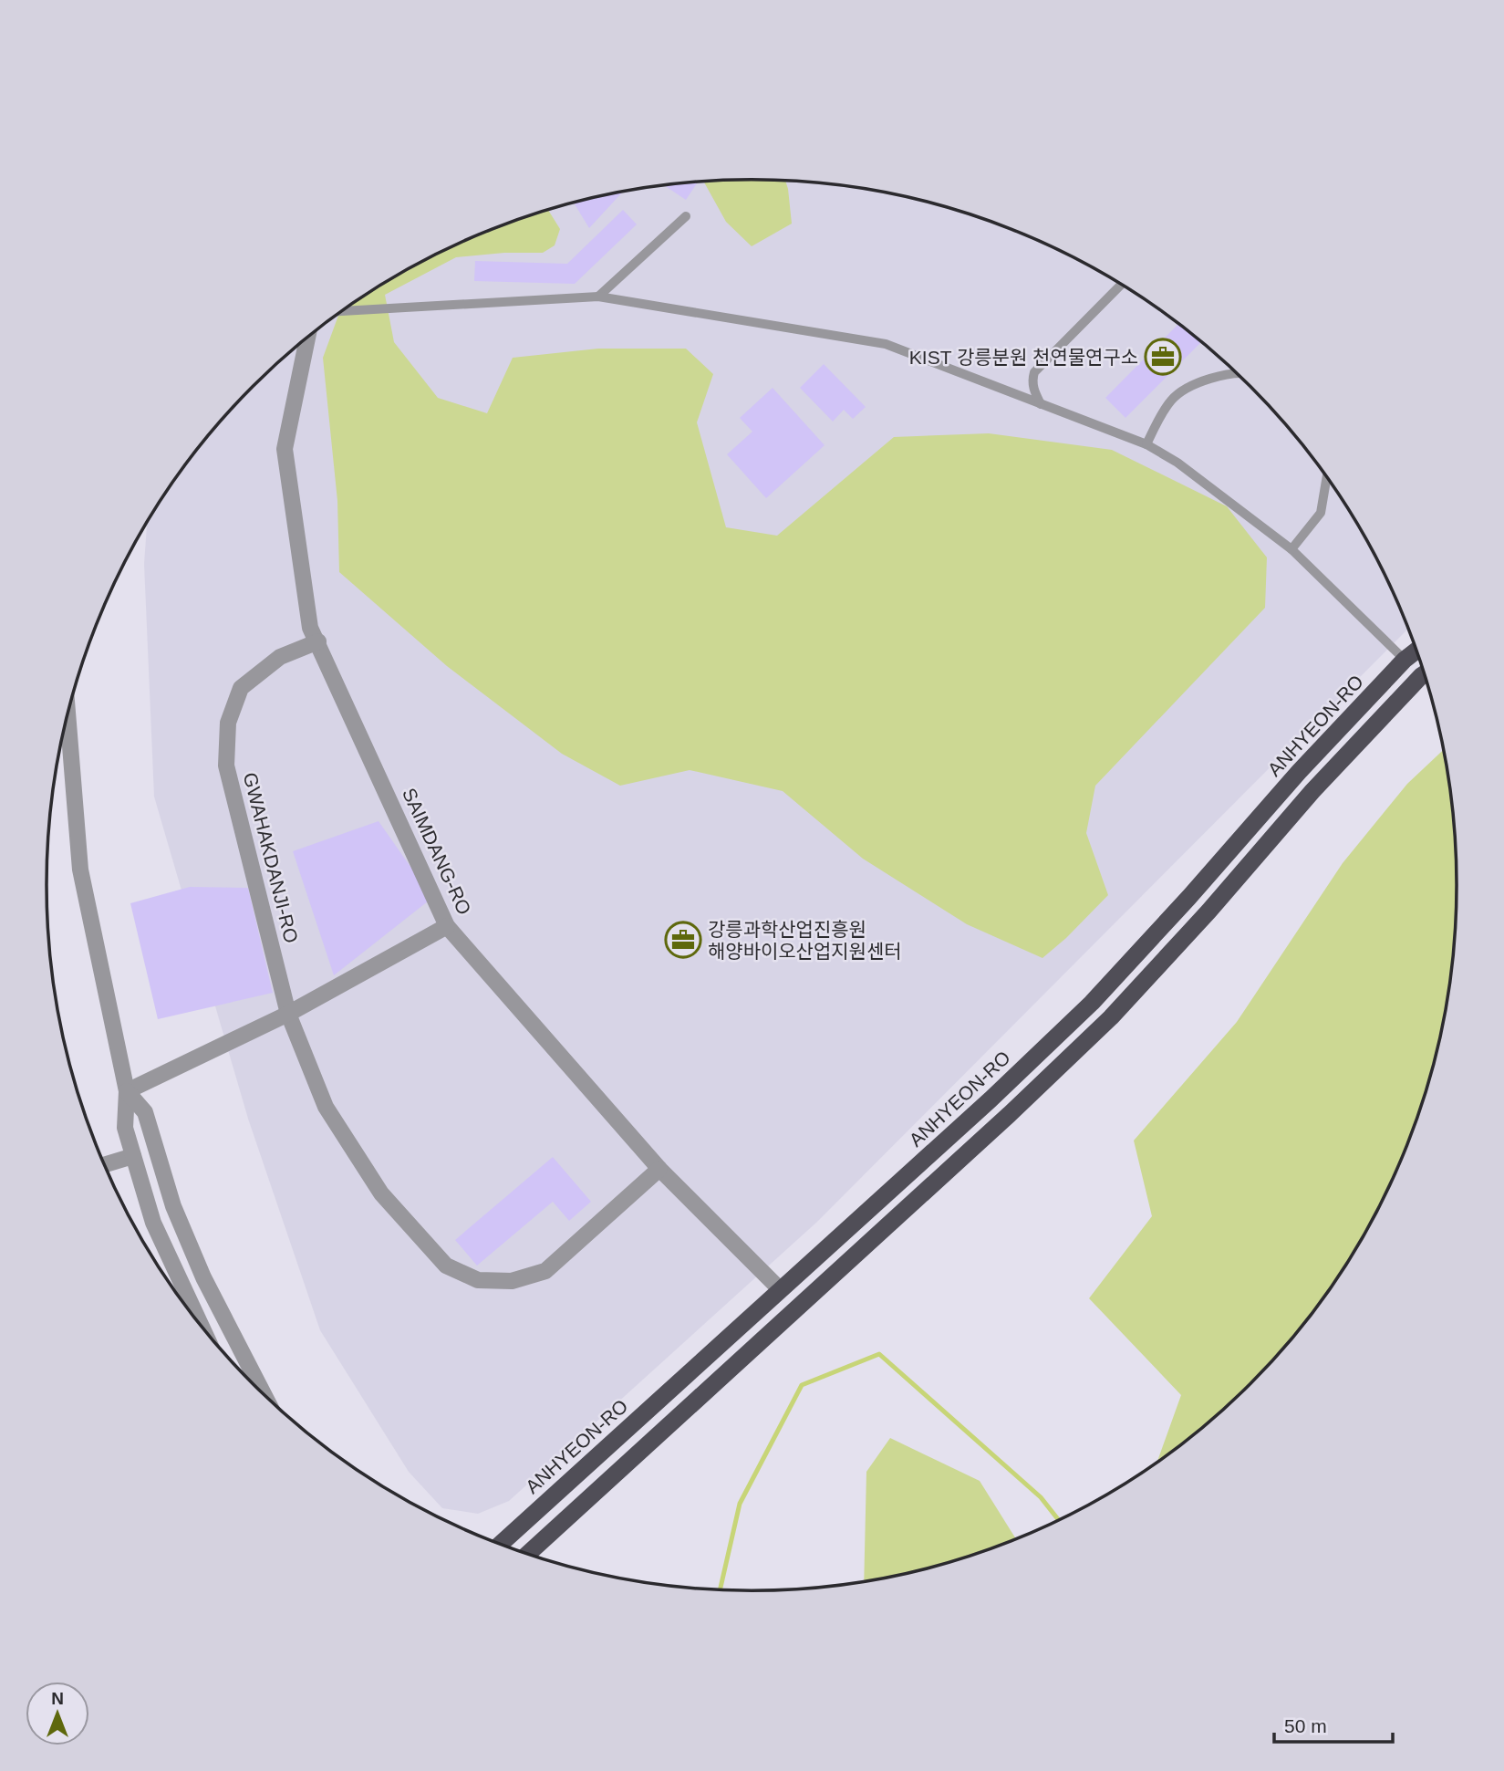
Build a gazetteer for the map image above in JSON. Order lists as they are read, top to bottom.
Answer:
{
  "streets": {
    "highway": ["ANHYEON-RO"],
    "street": ["SAIMDANG-RO", "GWAHAKDANJI-RO"]
  },
  "crossings": [
    ["ANHYEON-RO", "SAIMDANG-RO"],
    ["SAIMDANG-RO", "GWAHAKDANJI-RO"]
  ],
  "places": {
    "office": ["KIST 강릉분원 천연물연구소", "강릉과학산업진흥원 해양바이오산업지원센터"]
  },
  "scale_bar": "50 m",
  "north": "top"
}
